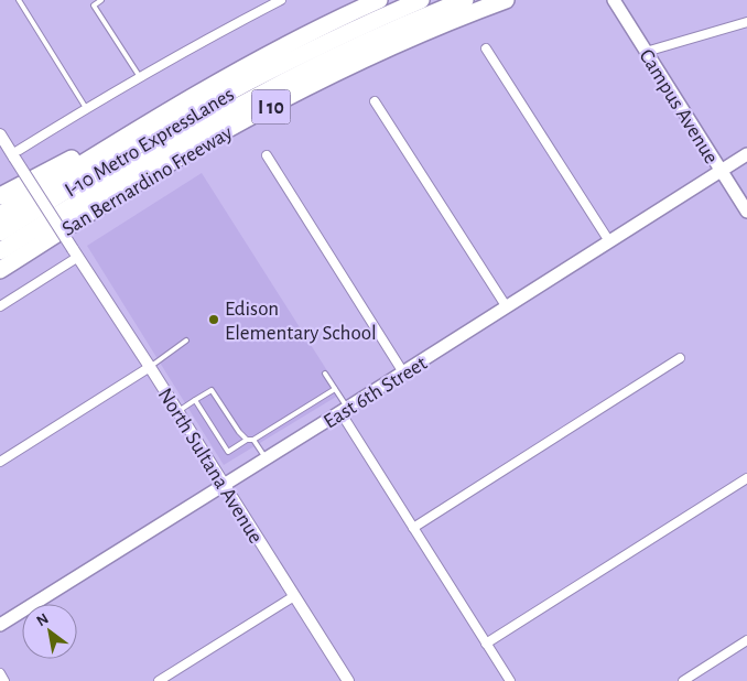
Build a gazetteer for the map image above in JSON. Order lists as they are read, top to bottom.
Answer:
{
  "streets": {
    "highway": ["I 10", "I-10 Metro ExpressLanes", "San Bernardino Freeway"],
    "main road": ["Campus Avenue", "East 6th Street"],
    "street": ["North Sultana Avenue"]
  },
  "crossings": [
    ["Campus Avenue", "East 6th Street"],
    ["East 6th Street", "North Sultana Avenue"]
  ],
  "places": ["Edison Elementary School"],
  "north": "top left"
}
